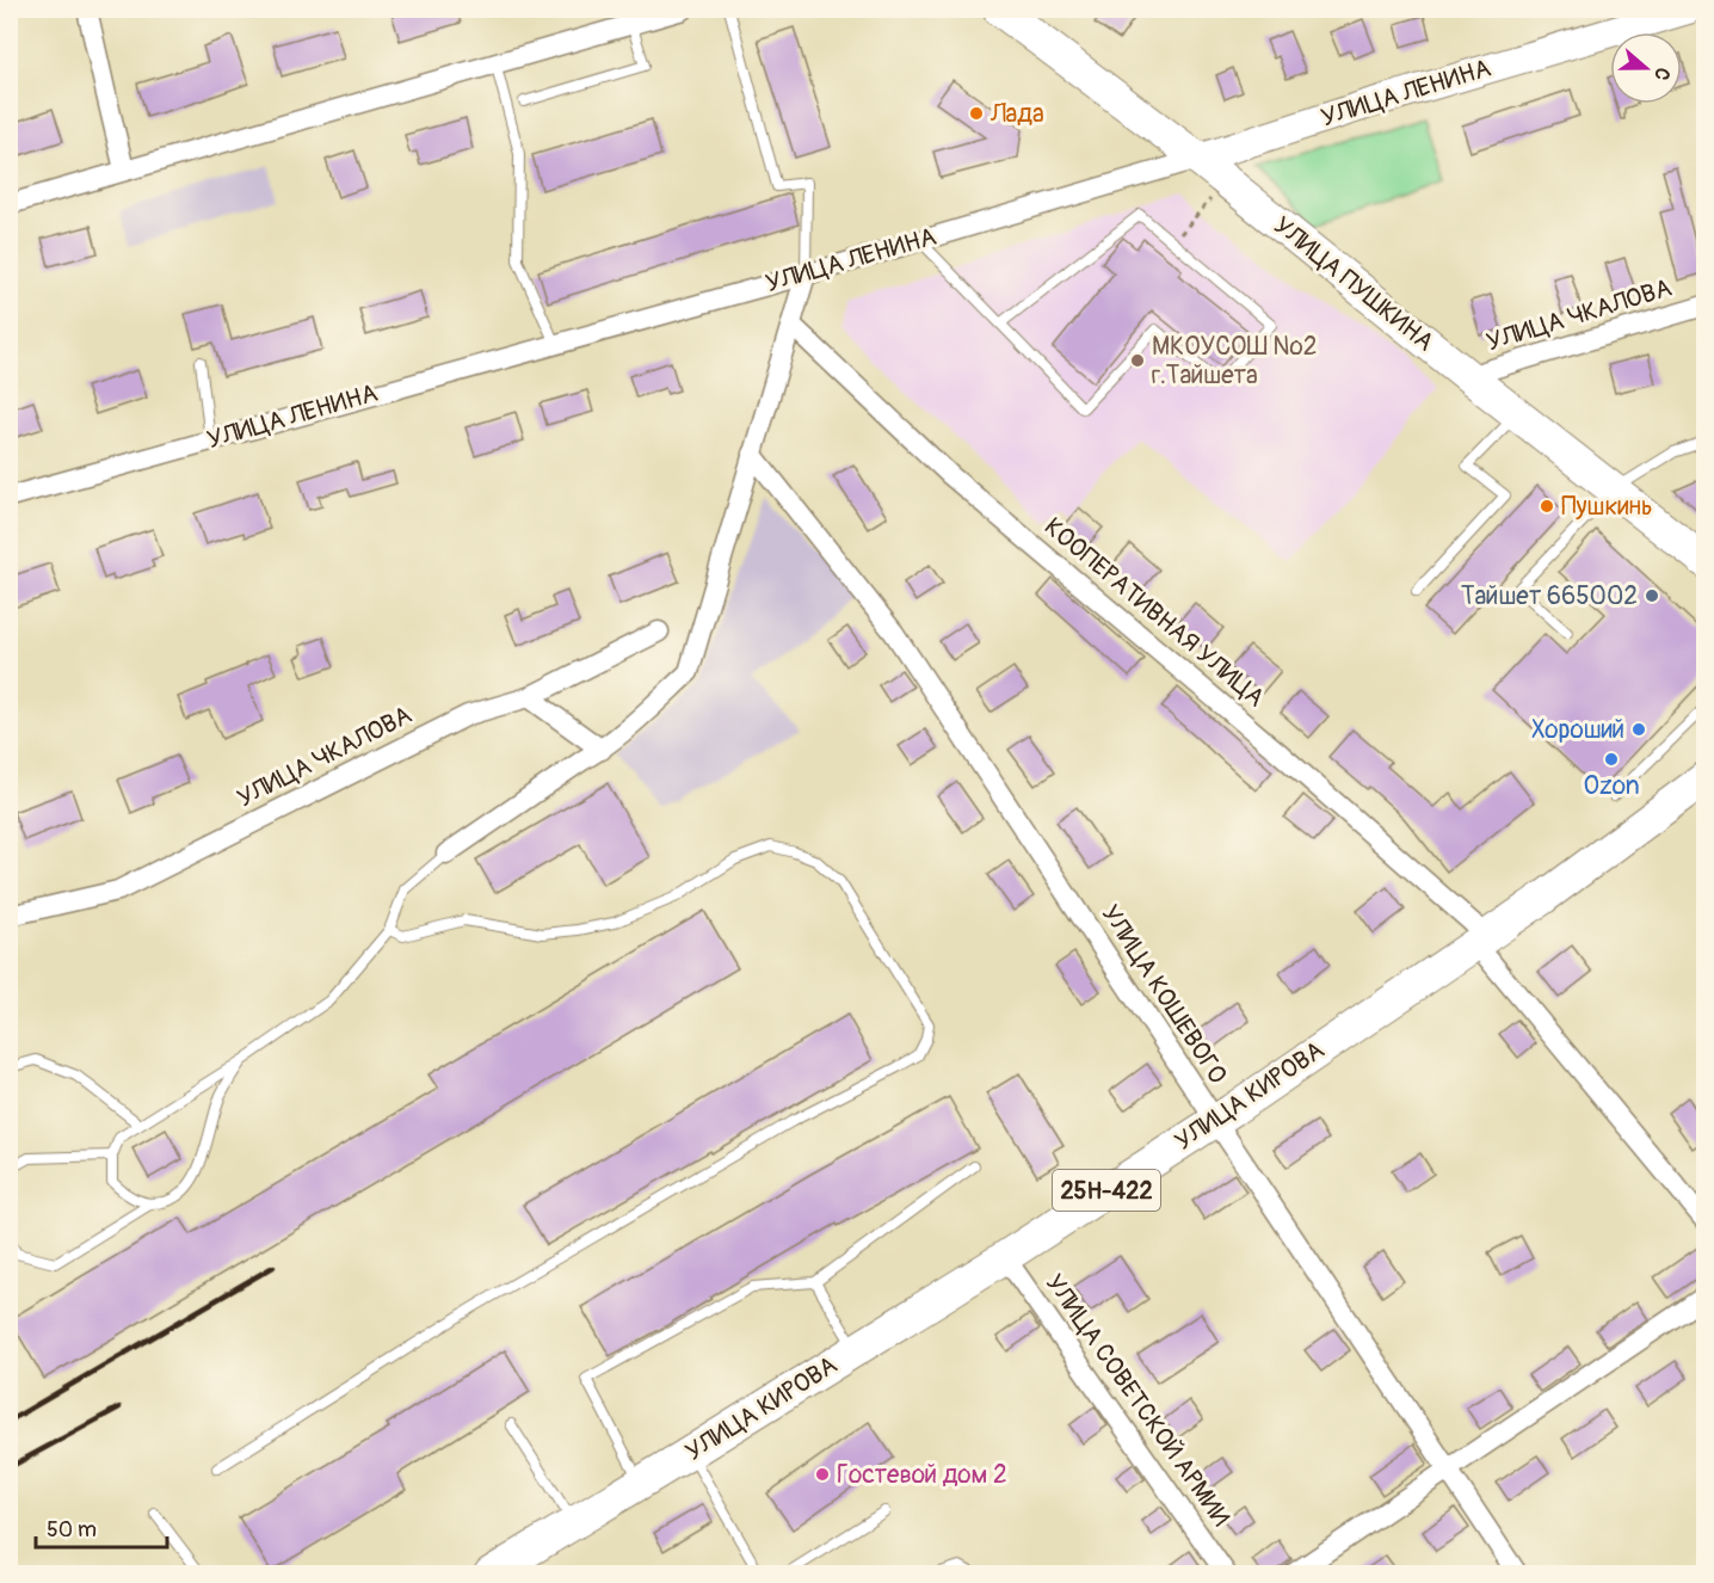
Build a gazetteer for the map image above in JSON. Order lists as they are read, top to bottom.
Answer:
{
  "streets": {
    "main road": [
      "УЛИЦА ЛЕНИНА",
      "УЛИЦА ПУШКИНА",
      "УЛИЦА КИРОВА",
      "25Н-422"
    ],
    "street": [
      "УЛИЦА ЧКАЛОВА",
      "КООПЕРАТИВНАЯ УЛИЦА",
      "УЛИЦА КОШЕВОГО",
      "УЛИЦА СОВЕТСКОЙ АРМИИ"
    ]
  },
  "crossings": [
    ["УЛИЦА ЛЕНИНА", "УЛИЦА ПУШКИНА"],
    ["УЛИЦА ПУШКИНА", "УЛИЦА ЧКАЛОВА"],
    ["КООПЕРАТИВНАЯ УЛИЦА", "УЛИЦА КИРОВА"],
    ["УЛИЦА КОШЕВОГО", "УЛИЦА КИРОВА"],
    ["УЛИЦА КИРОВА", "УЛИЦА СОВЕТСКОЙ АРМИИ"]
  ],
  "places": [
    "Лада",
    "МКОУСОШ №2 г.Тайшета",
    "Пушкинь",
    "Тайшет 665002",
    "Хороший",
    "Ozon",
    "Гостевой дом 2"
  ],
  "scale_bar": "50 m",
  "north": "right"
}
